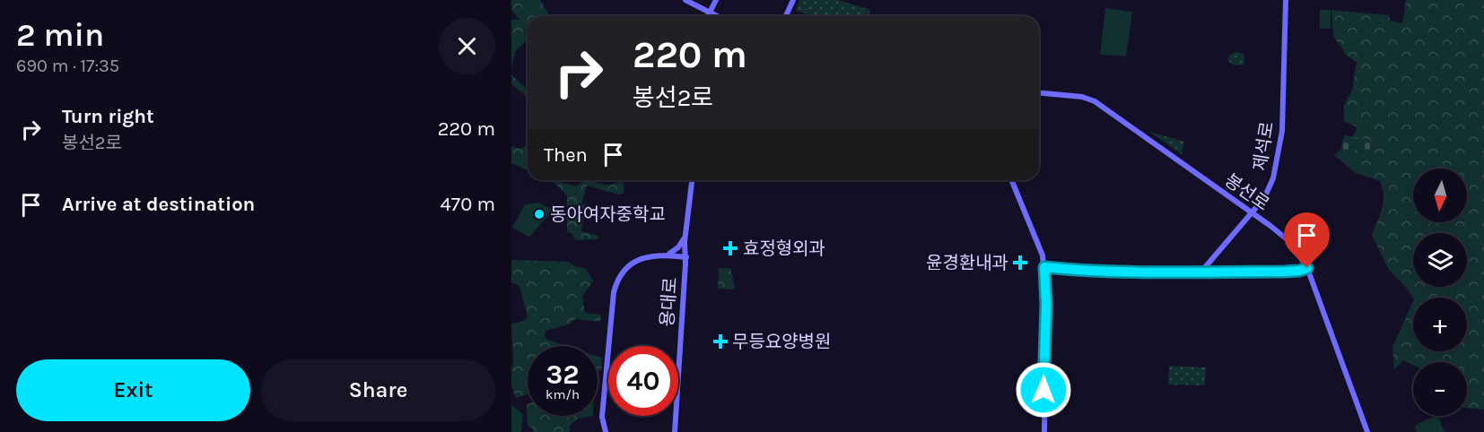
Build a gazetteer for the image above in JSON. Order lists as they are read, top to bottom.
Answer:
{
  "streets": {
    "street": ["제석로", "봉선로", "용대로"]
  },
  "crossings": [
    ["제석로", "봉선로"]
  ],
  "places": {
    "other": ["동아여자중학교"],
    "health": ["효정형외과", "윤경환내과", "무등요양병원"]
  },
  "north": "bottom",
  "page": {
    "heading": ["2 min", "690 m · 17:35"],
    "turn": ["220 m", "봉선2로"],
    "list": [
      {
        "name": "Turn right",
        "note": "봉선2로",
        "value": "220 m"
      },
      {
        "name": "Arrive at destination",
        "value": "470 m"
      }
    ],
    "then": "Then",
    "map_buttons": ["+", "−"],
    "speed": "32 km/h",
    "limit": "40",
    "buttons": ["Exit", "Share"]
  }
}
